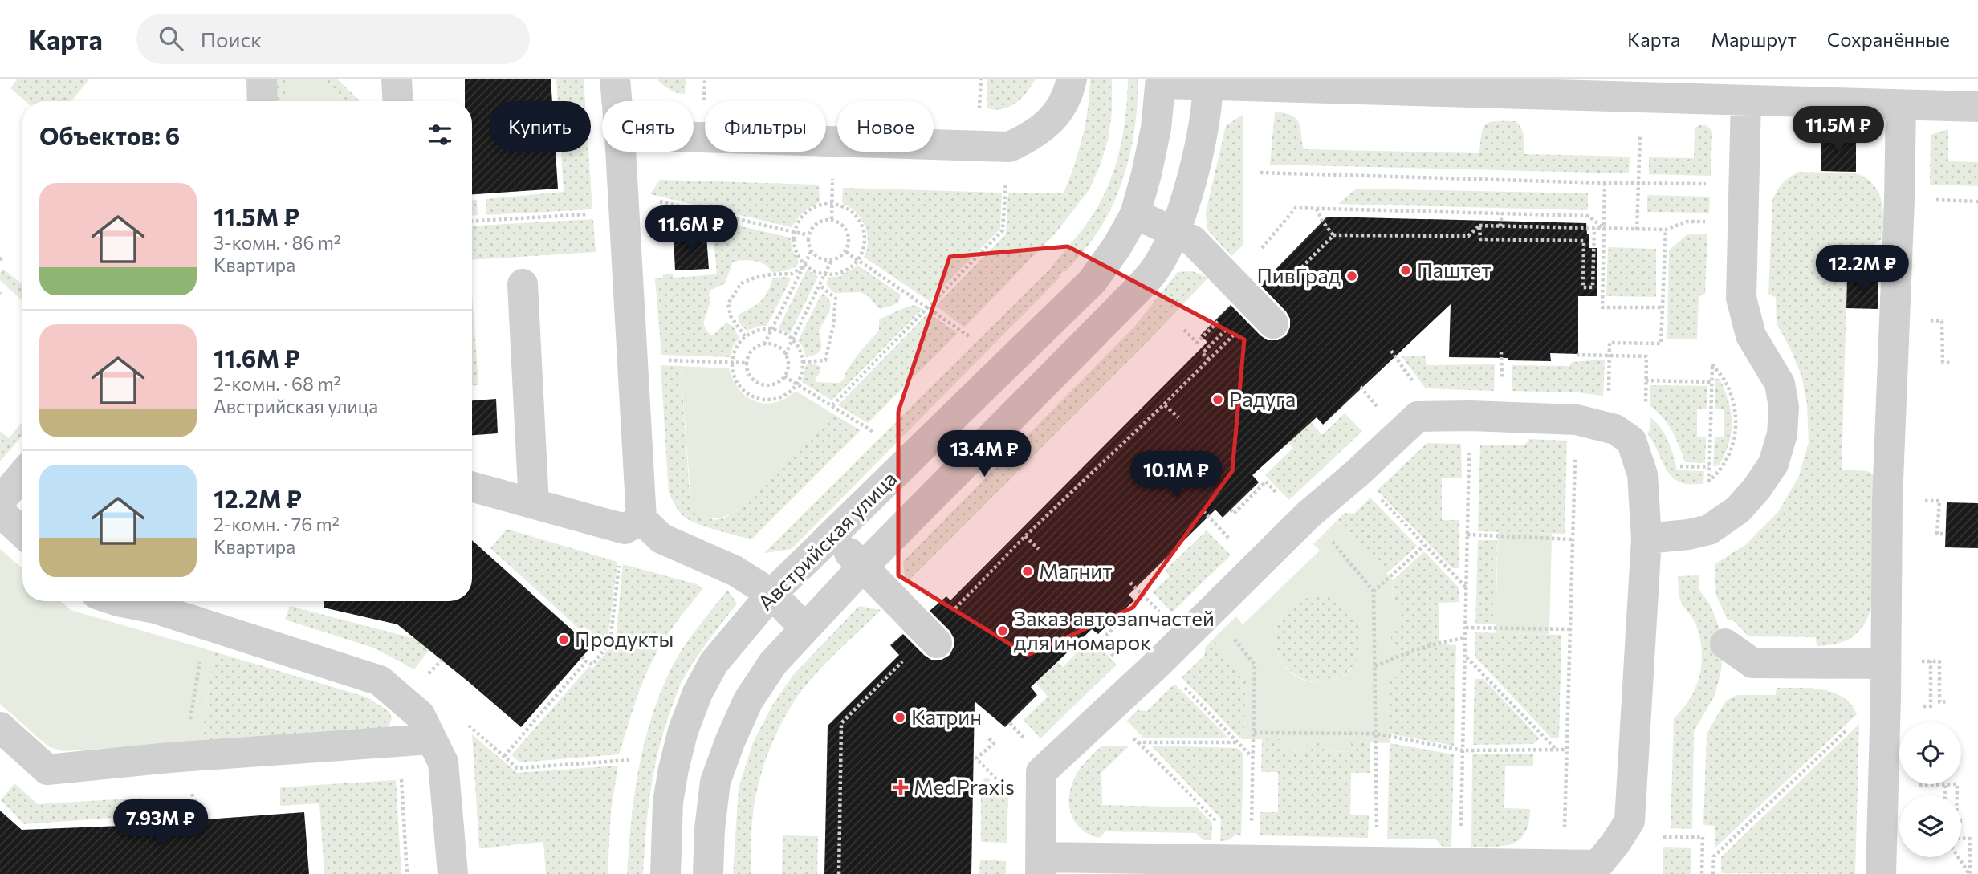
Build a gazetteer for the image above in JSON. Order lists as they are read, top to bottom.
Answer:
{
  "streets": {
    "street": ["Австрийская улица"]
  },
  "places": {
    "other": [
      "Паштет",
      "ПивГрад",
      "Радуга",
      "Магнит",
      "Заказ автозапчастей для иномарок",
      "Продукты",
      "Катрин"
    ],
    "health": ["MedPraxis"]
  },
  "page": {
    "header": "Карта",
    "search": "Поиск",
    "nav": ["Карта", "Маршрут", "Сохранённые"],
    "chip": [
      "Купить",
      "Снять",
      "Фильтры",
      "Новое"
    ],
    "heading": "Объектов: 6",
    "price": [
      "11.5M ₽",
      "11.6M ₽",
      "12.2M ₽",
      "13.4M ₽",
      "10.1M ₽",
      "7.93M ₽"
    ],
    "list": [
      {
        "name": "11.5M ₽",
        "note": "3-комн. · 86 m² · Квартира"
      },
      {
        "name": "11.6M ₽",
        "note": "2-комн. · 68 m² · Австрийская улица"
      },
      {
        "name": "12.2M ₽",
        "note": "2-комн. · 76 m² · Квартира"
      }
    ]
  }
}
